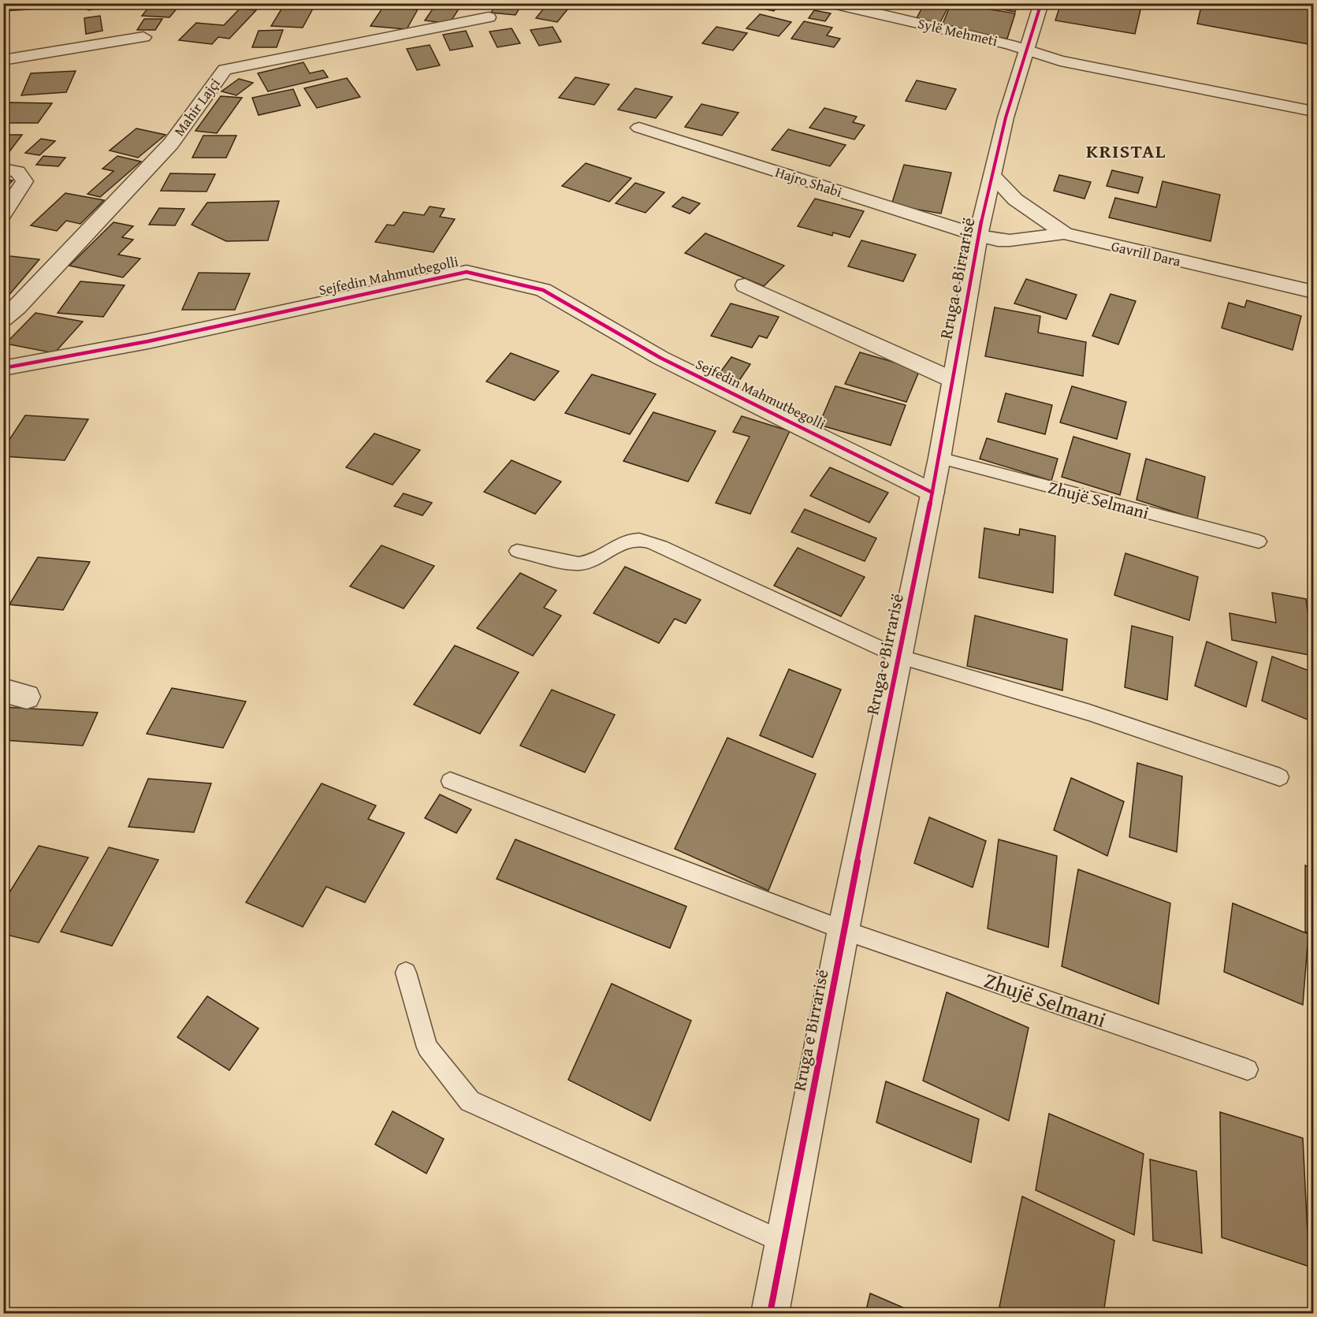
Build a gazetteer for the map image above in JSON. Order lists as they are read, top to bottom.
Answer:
{
  "streets": {
    "street": [
      "Sylë Mehmeti",
      "Mahir Lajçi",
      "Hajro Shabi",
      "Gavrill Dara",
      "Sejfedin Mahmutbegolli",
      "Rruga e Birrarisë"
    ],
    "lane": ["Zhujë Selmani"]
  },
  "crossings": [
    ["Sylë Mehmeti", "Rruga e Birrarisë"],
    ["Hajro Shabi", "Gavrill Dara"],
    ["Hajro Shabi", "Rruga e Birrarisë"],
    ["Gavrill Dara", "Rruga e Birrarisë"],
    ["Sejfedin Mahmutbegolli", "Rruga e Birrarisë"],
    ["Rruga e Birrarisë", "Zhujë Selmani"]
  ],
  "districts": ["KRISTAL"]
}
